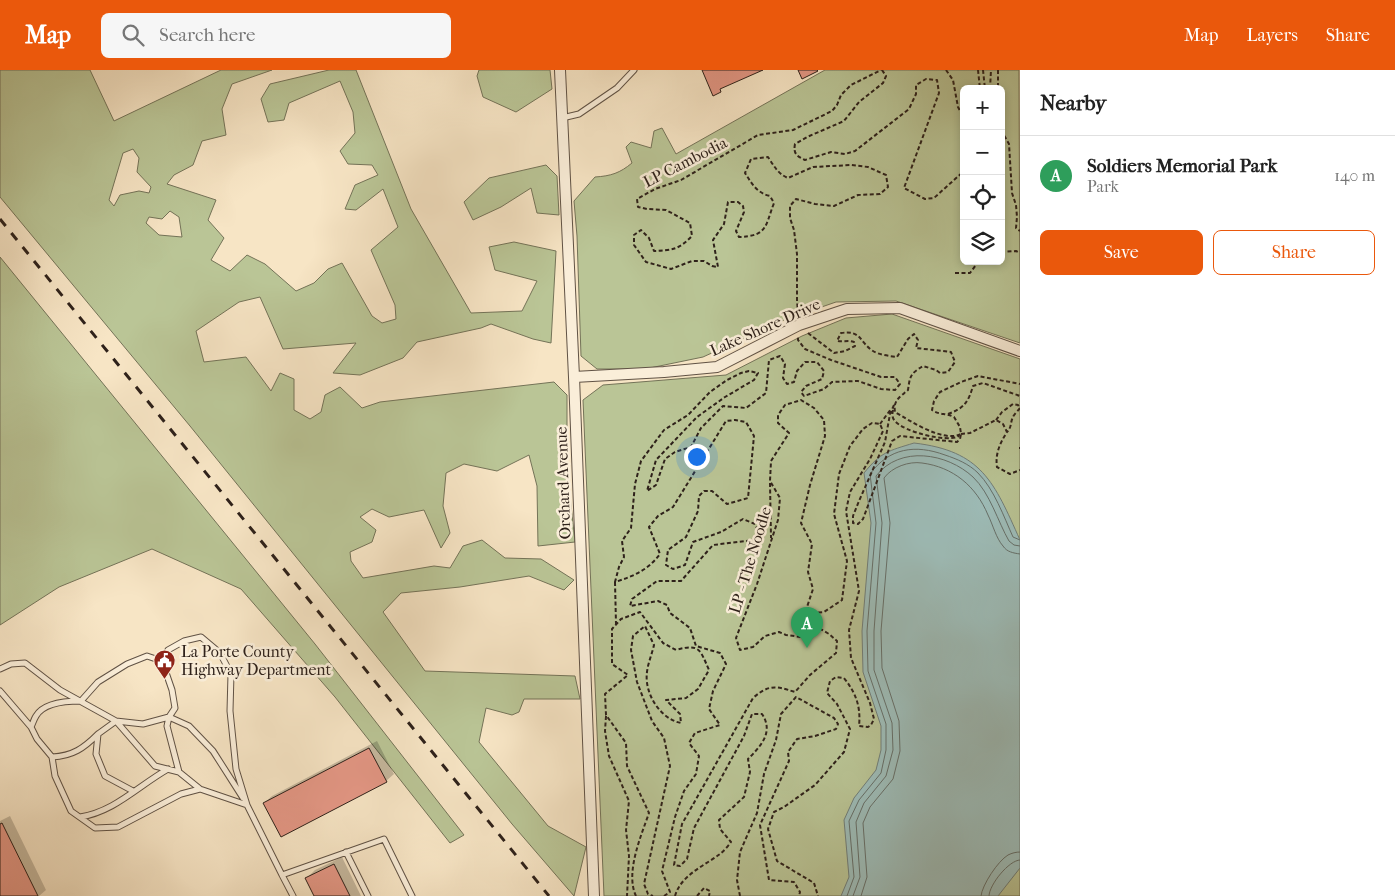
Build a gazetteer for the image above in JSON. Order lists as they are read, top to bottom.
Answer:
{
  "streets": {
    "street": ["Lake Shore Drive", "Orchard Avenue"],
    "path": ["LP Cambodia", "LP - The Noodle"]
  },
  "crossings": [
    ["LP Cambodia", "Lake Shore Drive"],
    ["Lake Shore Drive", "Orchard Avenue"]
  ],
  "places": {
    "public building": ["La Porte County Highway Department"]
  },
  "page": {
    "header": "Map",
    "search": "Search here",
    "nav": ["Map", "Layers", "Share"],
    "heading": "Nearby",
    "map_buttons": ["+", "−"],
    "list": [
      {
        "mark": "A",
        "name": "Soldiers Memorial Park",
        "note": "Park",
        "value": "140 m"
      }
    ],
    "buttons": ["Save", "Share"],
    "pins": "A"
  }
}
